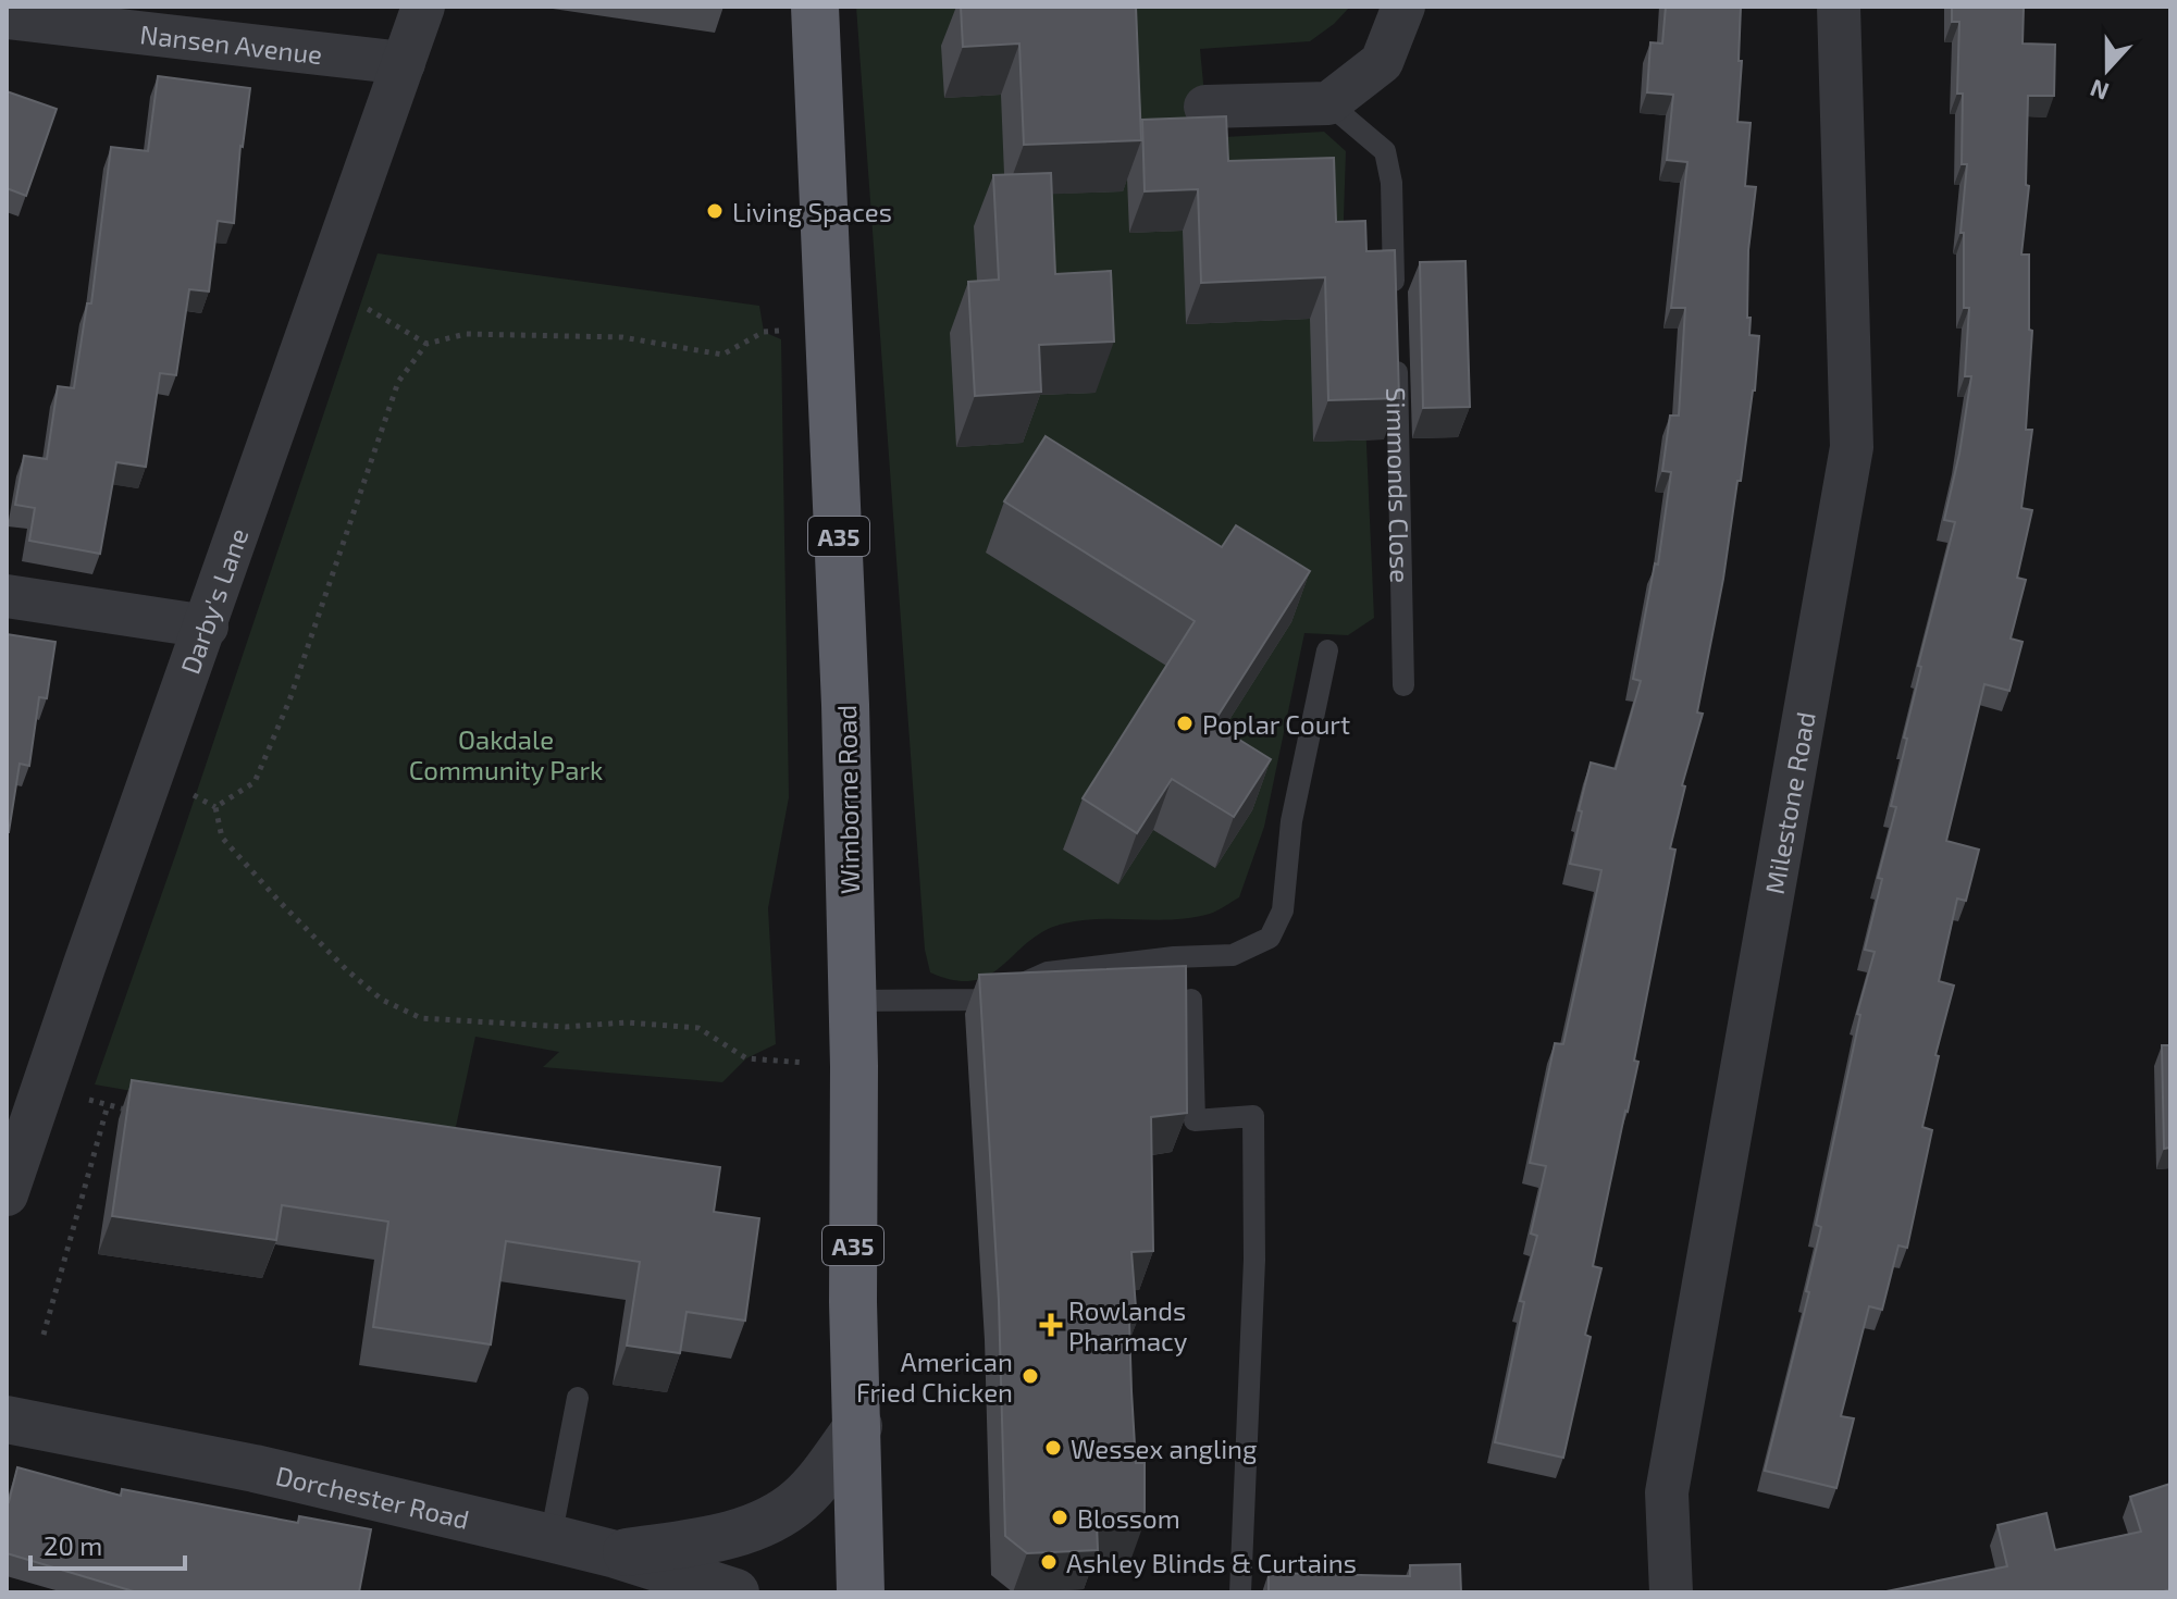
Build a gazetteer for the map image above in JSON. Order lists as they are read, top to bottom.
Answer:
{
  "streets": {
    "highway": ["A35", "Wimborne Road"],
    "street": [
      "Nansen Avenue",
      "Darby's Lane",
      "Milestone Road",
      "Dorchester Road"
    ],
    "lane": ["Simmonds Close"]
  },
  "crossings": [
    ["Nansen Avenue", "Darby's Lane"]
  ],
  "parks": ["Oakdale Community Park"],
  "places": {
    "other": [
      "Living Spaces",
      "Poplar Court",
      "American Fried Chicken",
      "Wessex angling",
      "Blossom",
      "Ashley Blinds & Curtains"
    ],
    "health": ["Rowlands Pharmacy"]
  },
  "scale_bar": "20 m",
  "north": "bottom"
}
